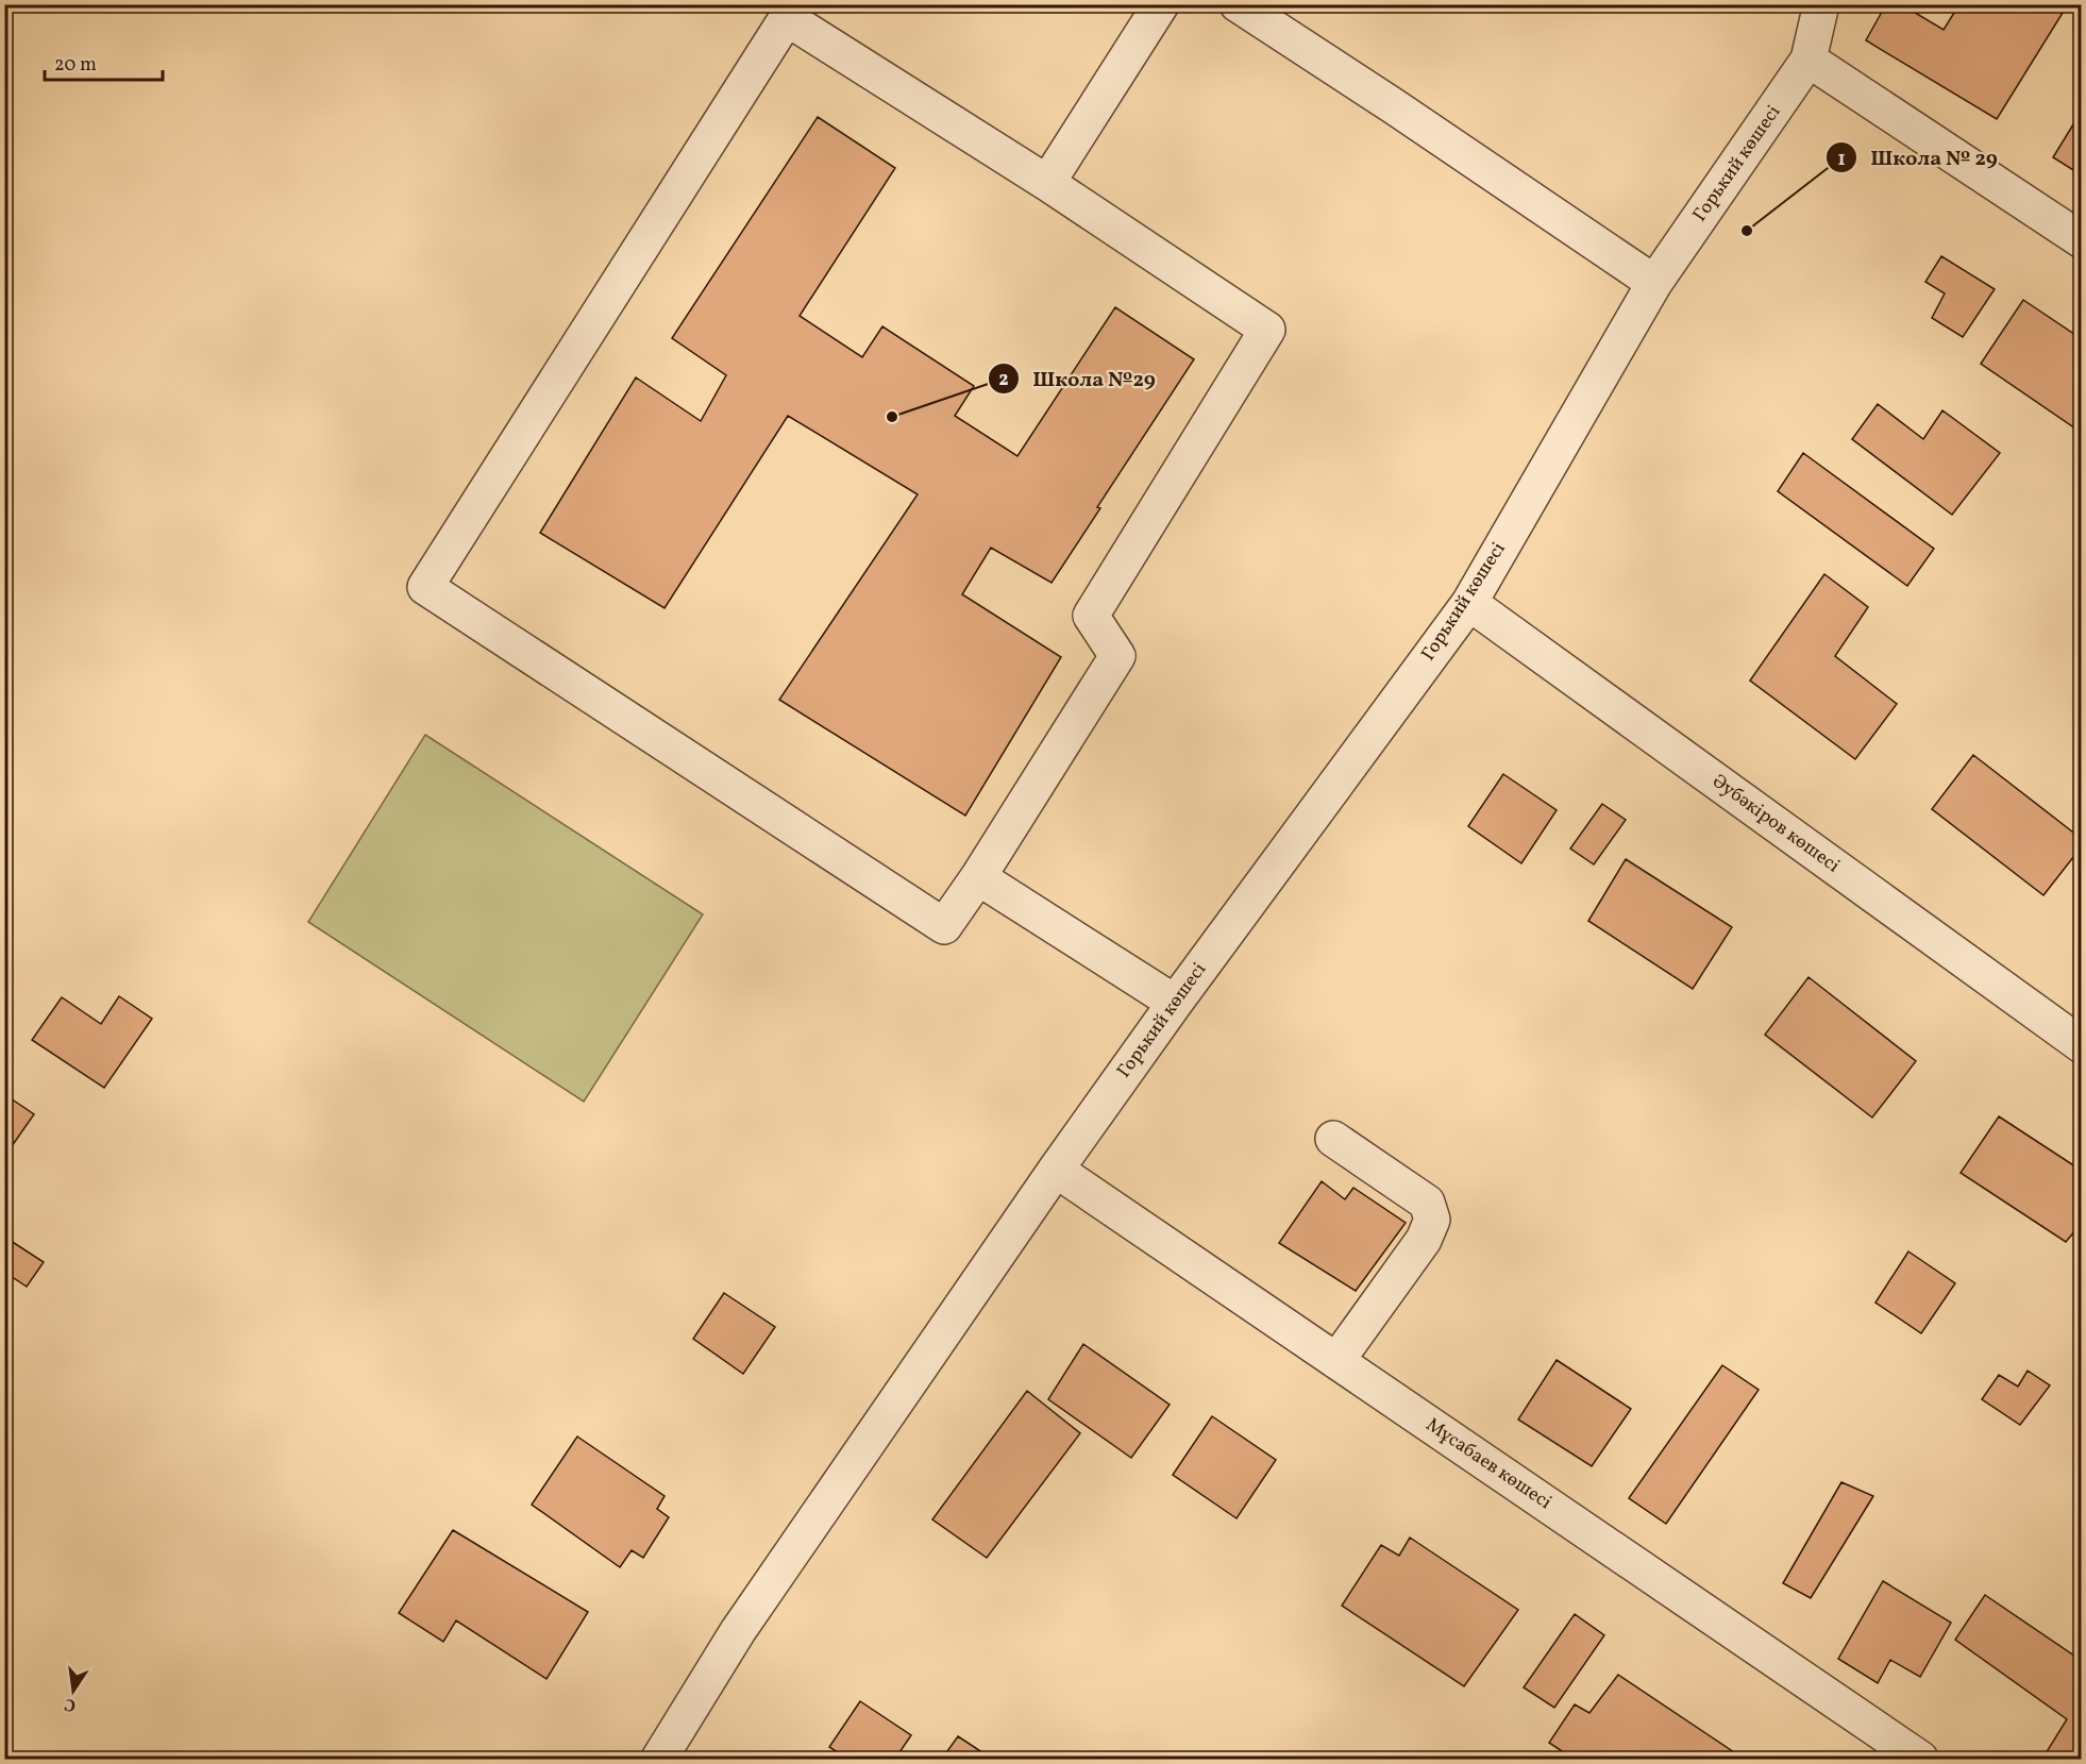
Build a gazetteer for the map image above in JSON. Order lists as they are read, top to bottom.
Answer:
{
  "streets": {
    "street": ["Горький көшесі", "Әубәкіров көшесі", "Мұсабаев көшесі"]
  },
  "crossings": [
    ["Горький көшесі", "Әубәкіров көшесі"],
    ["Горький көшесі", "Мұсабаев көшесі"]
  ],
  "places": ["Школа № 29", "Школа №29"],
  "scale_bar": "20 m",
  "north": "bottom"
}
